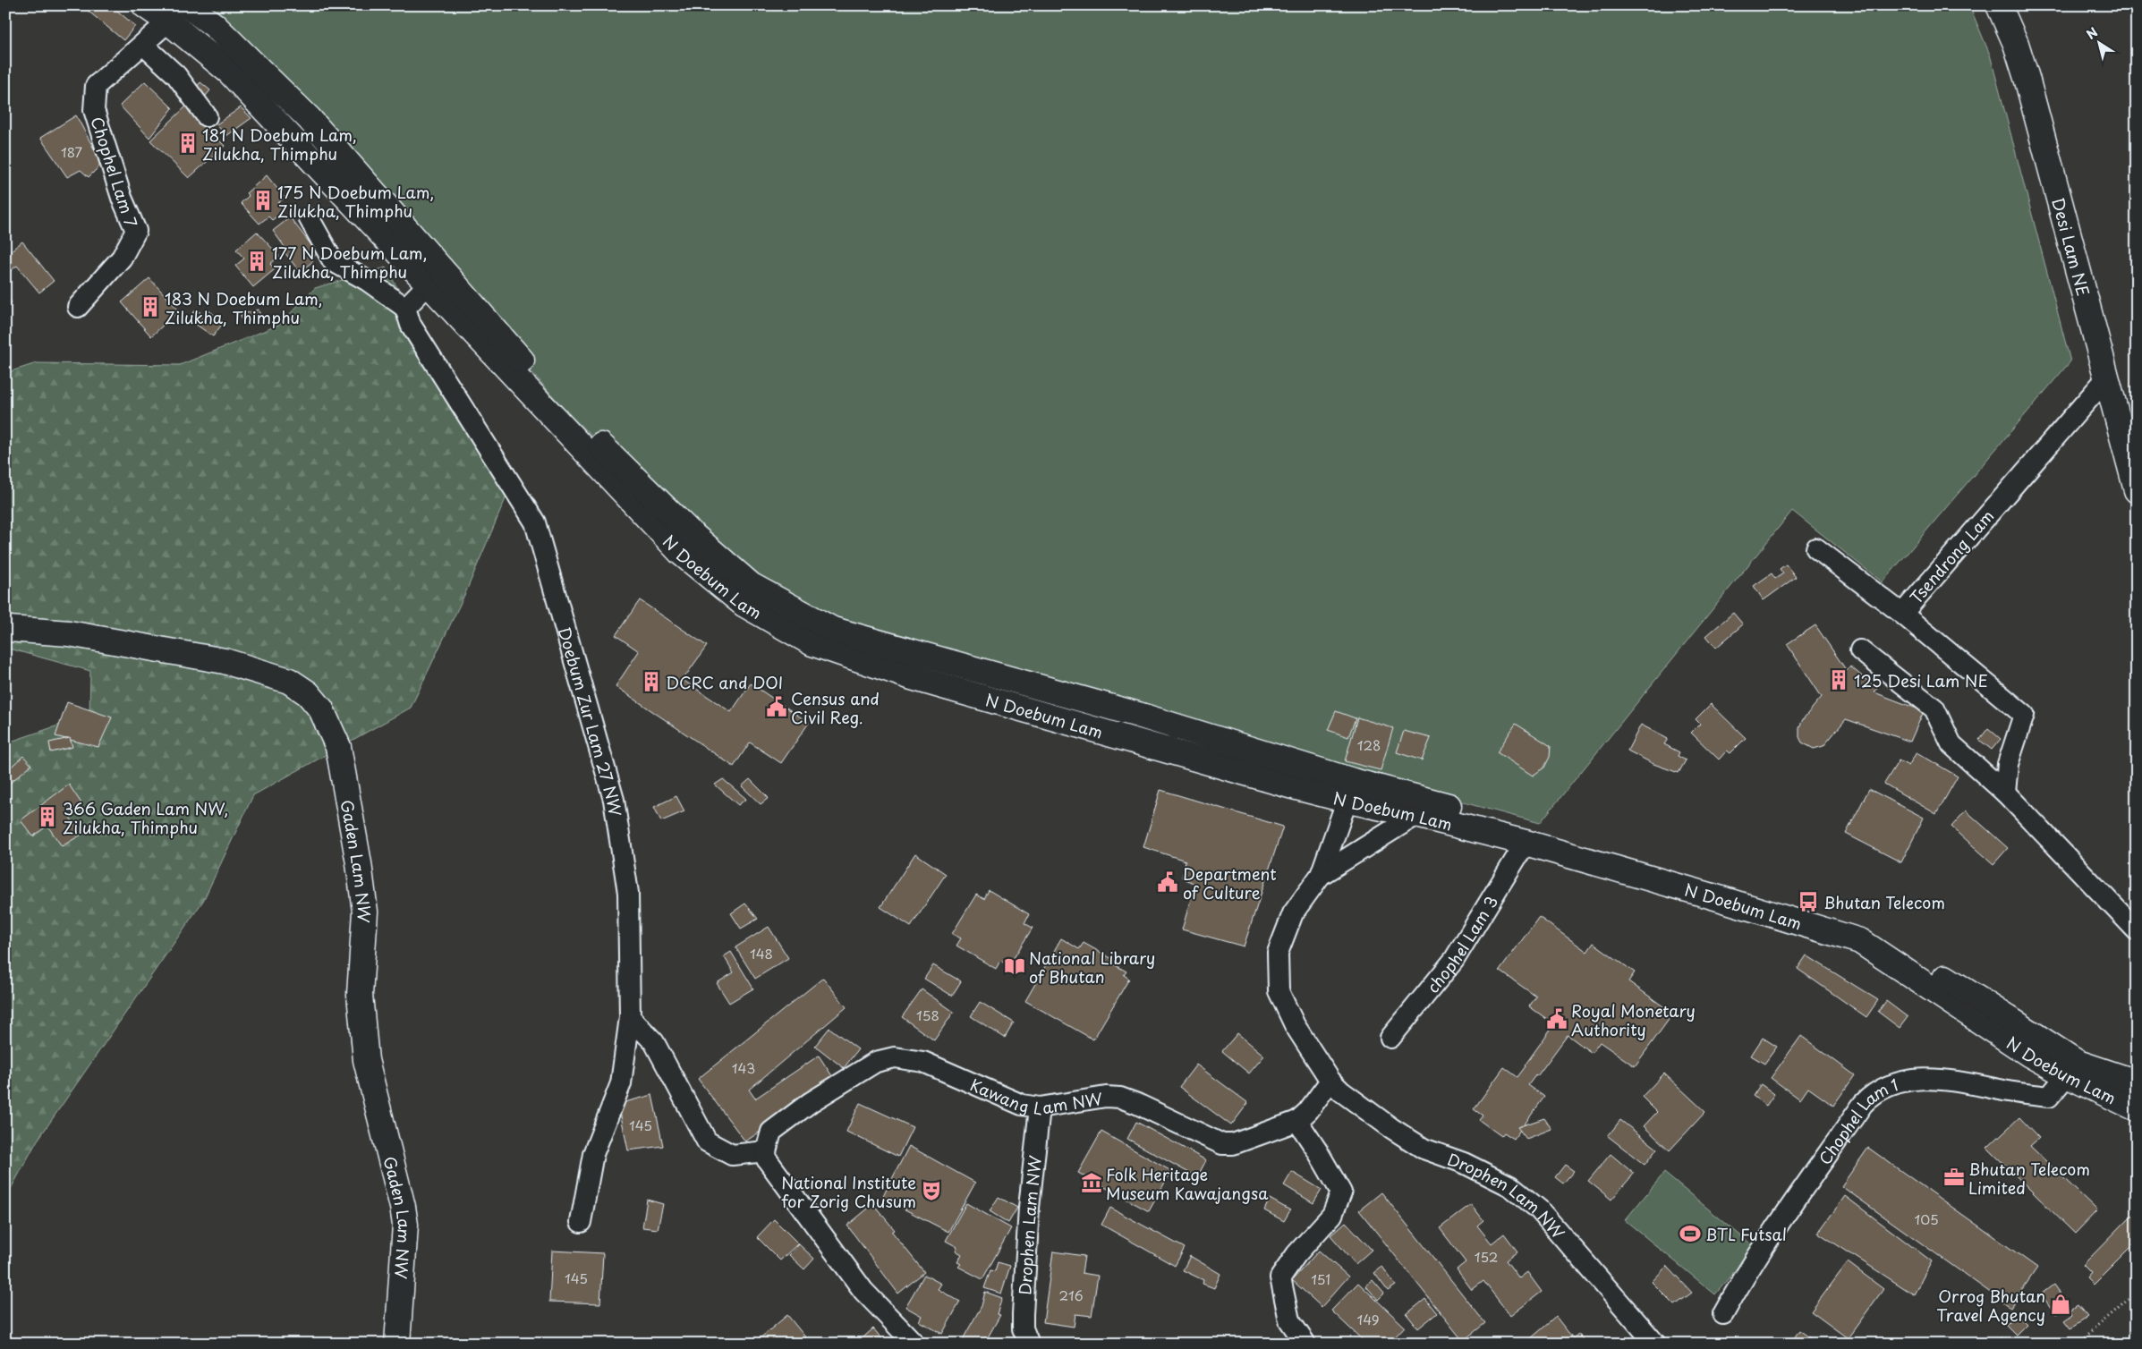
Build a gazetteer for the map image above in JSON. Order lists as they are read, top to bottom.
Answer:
{
  "streets": {
    "main road": ["Desi Lam NE", "N Doebum Lam", "Gaden Lam NW"],
    "street": [
      "Chophel Lam 7",
      "Tsendrong Lam",
      "Doebum Zur Lam 27 NW",
      "chophel Lam 3",
      "Kawang Lam NW",
      "Chophel Lam 1",
      "Drophen Lam NW"
    ]
  },
  "crossings": [
    ["Chophel Lam 7", "N Doebum Lam"],
    ["Desi Lam NE", "Tsendrong Lam"],
    ["N Doebum Lam", "chophel Lam 3"],
    ["N Doebum Lam", "Chophel Lam 1"],
    ["Kawang Lam NW", "Drophen Lam NW"]
  ],
  "places": {
    "building": [
      "181 N Doebum Lam, Zilukha, Thimphu",
      "175 N Doebum Lam, Zilukha, Thimphu",
      "177 N Doebum Lam, Zilukha, Thimphu",
      "183 N Doebum Lam, Zilukha, Thimphu",
      "125 Desi Lam NE",
      "DCRC and DOI",
      "366 Gaden Lam NW, Zilukha, Thimphu"
    ],
    "public building": ["Census and Civil Reg.", "Department of Culture", "Royal Monetary Authority"],
    "bus stop": ["Bhutan Telecom"],
    "library": ["National Library of Bhutan"],
    "office": ["Bhutan Telecom Limited"],
    "museum": ["Folk Heritage Museum Kawajangsa"],
    "theatre": ["National Institute for Zorig Chusum"],
    "sports": ["BTL Futsal"],
    "shop": ["Orrog Bhutan Travel Agency"]
  },
  "house_numbers": [
    "187",
    "128",
    "148",
    "158",
    "143",
    "145",
    "105",
    "152",
    "145",
    "151",
    "216",
    "149"
  ],
  "north": "top left"
}
